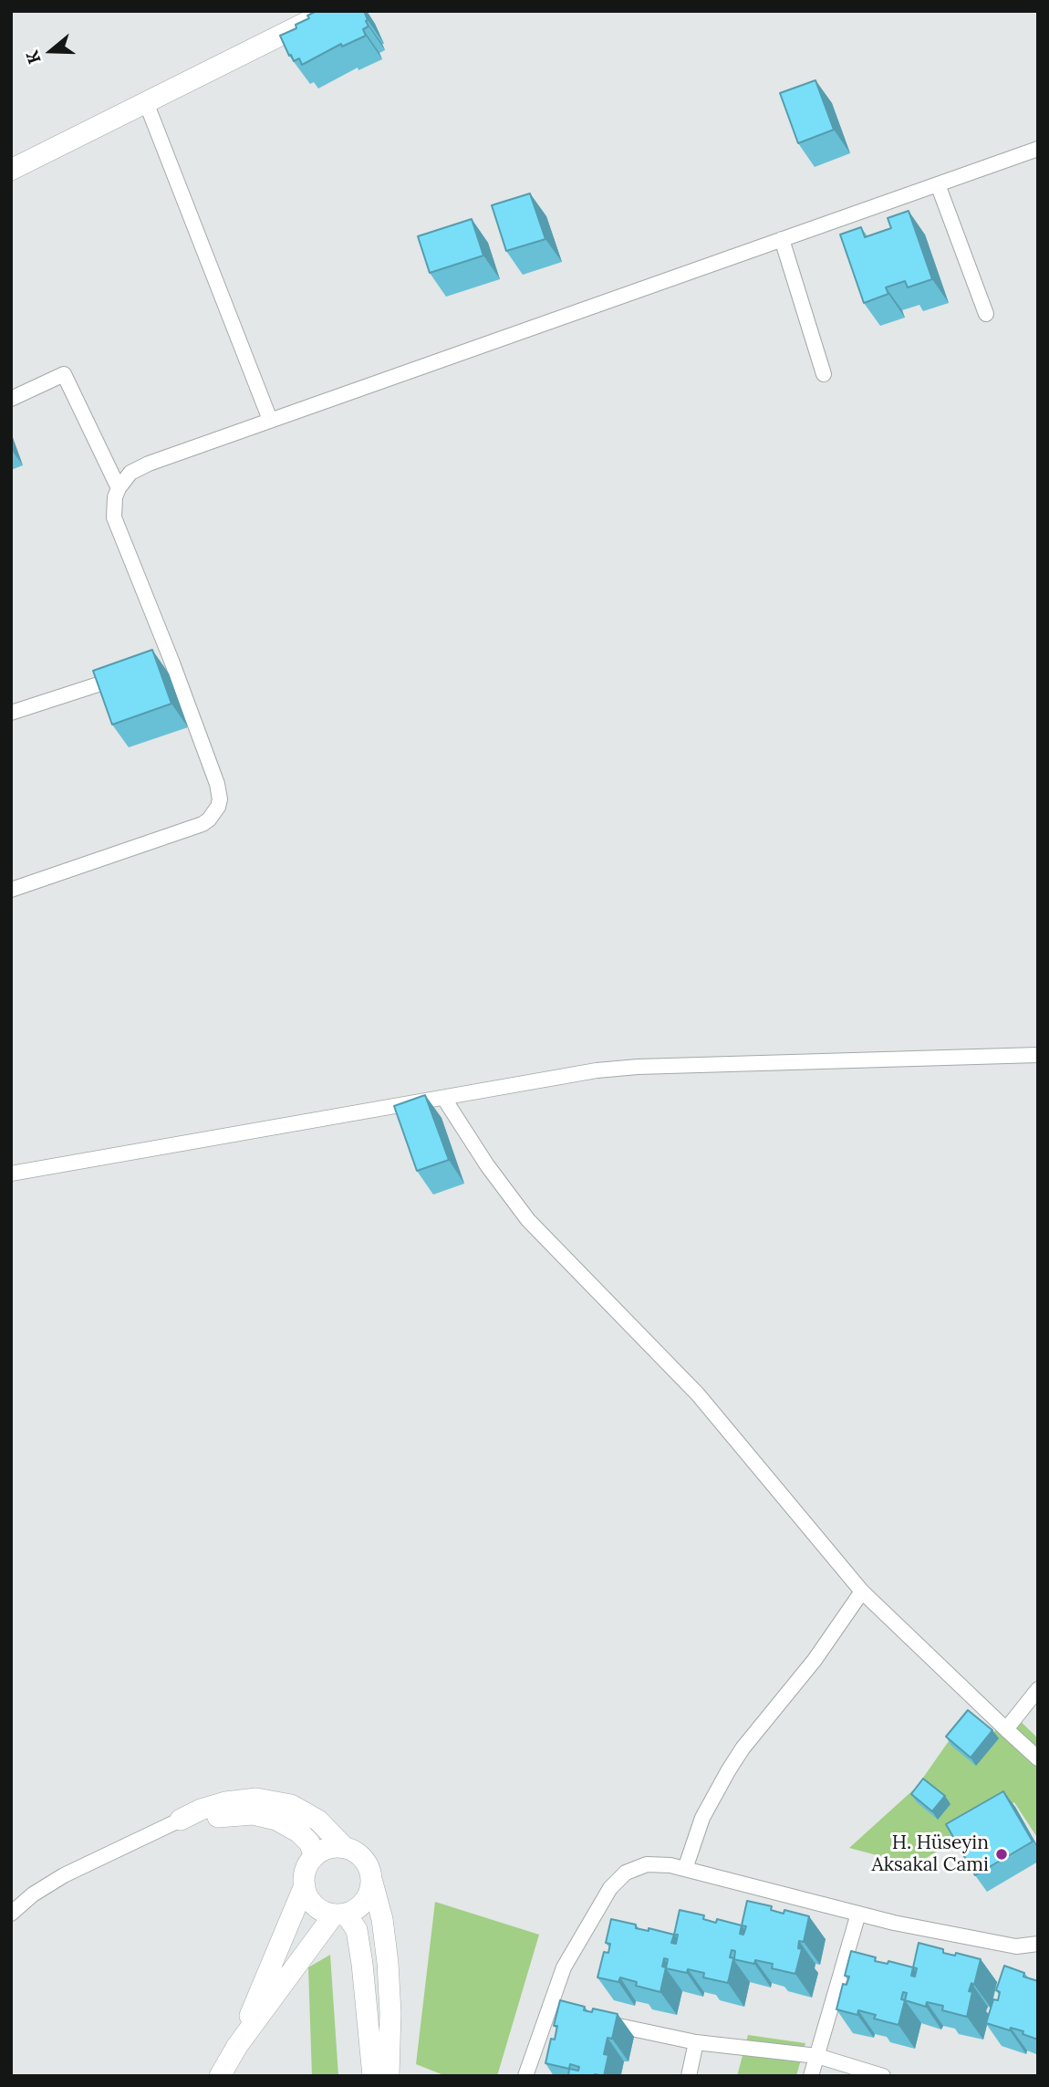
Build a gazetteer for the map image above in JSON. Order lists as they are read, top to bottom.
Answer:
{
  "places": ["H. Hüseyin Aksakal Cami"],
  "north": "left"
}
